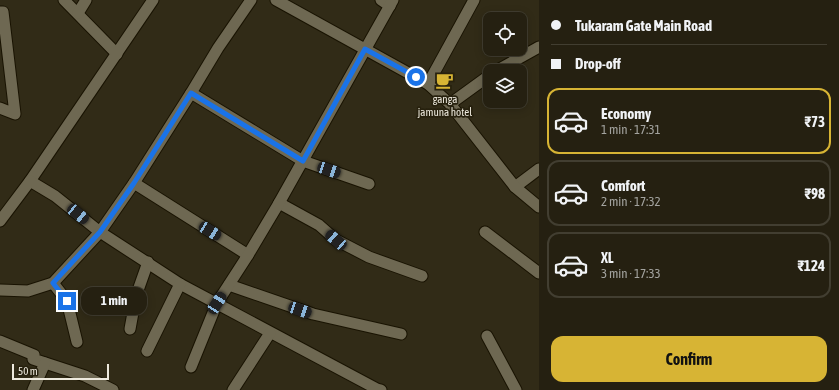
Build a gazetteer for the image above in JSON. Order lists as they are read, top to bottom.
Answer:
{
  "places": {
    "cafe": ["ganga jamuna hotel"]
  },
  "scale_bar": "50 m",
  "page": {
    "banner": ["Tukaram Gate Main Road", "Drop-off"],
    "list": [
      {
        "name": "Economy",
        "note": "1 min · 17:31",
        "value": "₹73"
      },
      {
        "name": "Comfort",
        "note": "2 min · 17:32",
        "value": "₹98"
      },
      {
        "name": "XL",
        "note": "3 min · 17:33",
        "value": "₹124"
      }
    ],
    "bubble": "1 min",
    "buttons": "Confirm",
    "scale": "50 m"
  }
}
